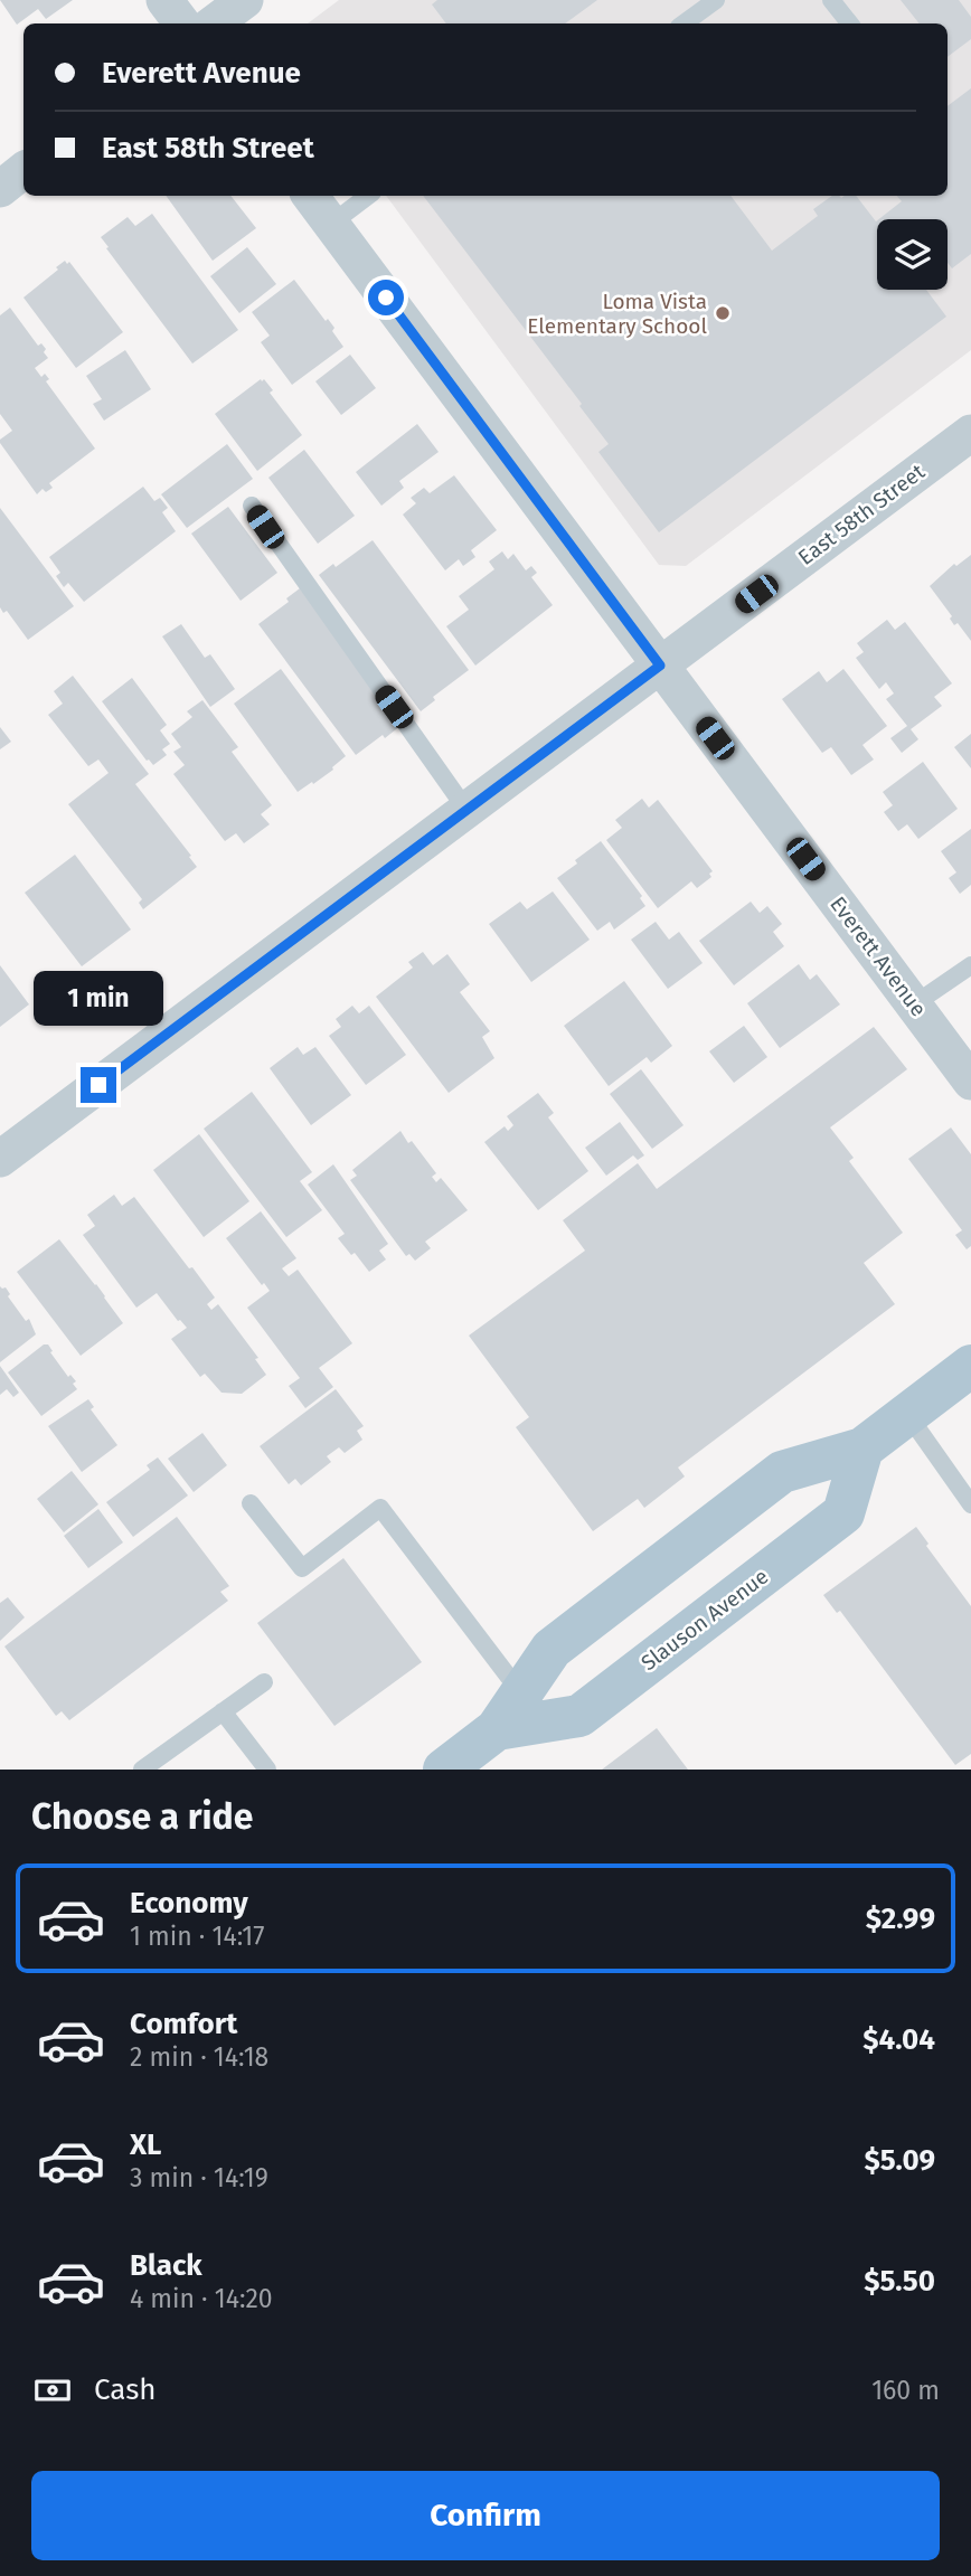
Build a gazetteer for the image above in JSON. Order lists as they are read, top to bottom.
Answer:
{
  "streets": {
    "main road": ["Slauson Avenue"],
    "street": ["East 58th Street", "Everett Avenue"]
  },
  "crossings": [
    ["East 58th Street", "Everett Avenue"]
  ],
  "places": ["Loma Vista Elementary School"],
  "page": {
    "banner": ["Everett Avenue", "East 58th Street"],
    "bubble": "1 min",
    "heading": "Choose a ride",
    "list": [
      {
        "name": "Economy",
        "note": "1 min · 14:17",
        "value": "$2.99"
      },
      {
        "name": "Comfort",
        "note": "2 min · 14:18",
        "value": "$4.04"
      },
      {
        "name": "XL",
        "note": "3 min · 14:19",
        "value": "$5.09"
      },
      {
        "name": "Black",
        "note": "4 min · 14:20",
        "value": "$5.50"
      }
    ],
    "pay": ["Cash", "160 m"],
    "buttons": "Confirm"
  }
}
